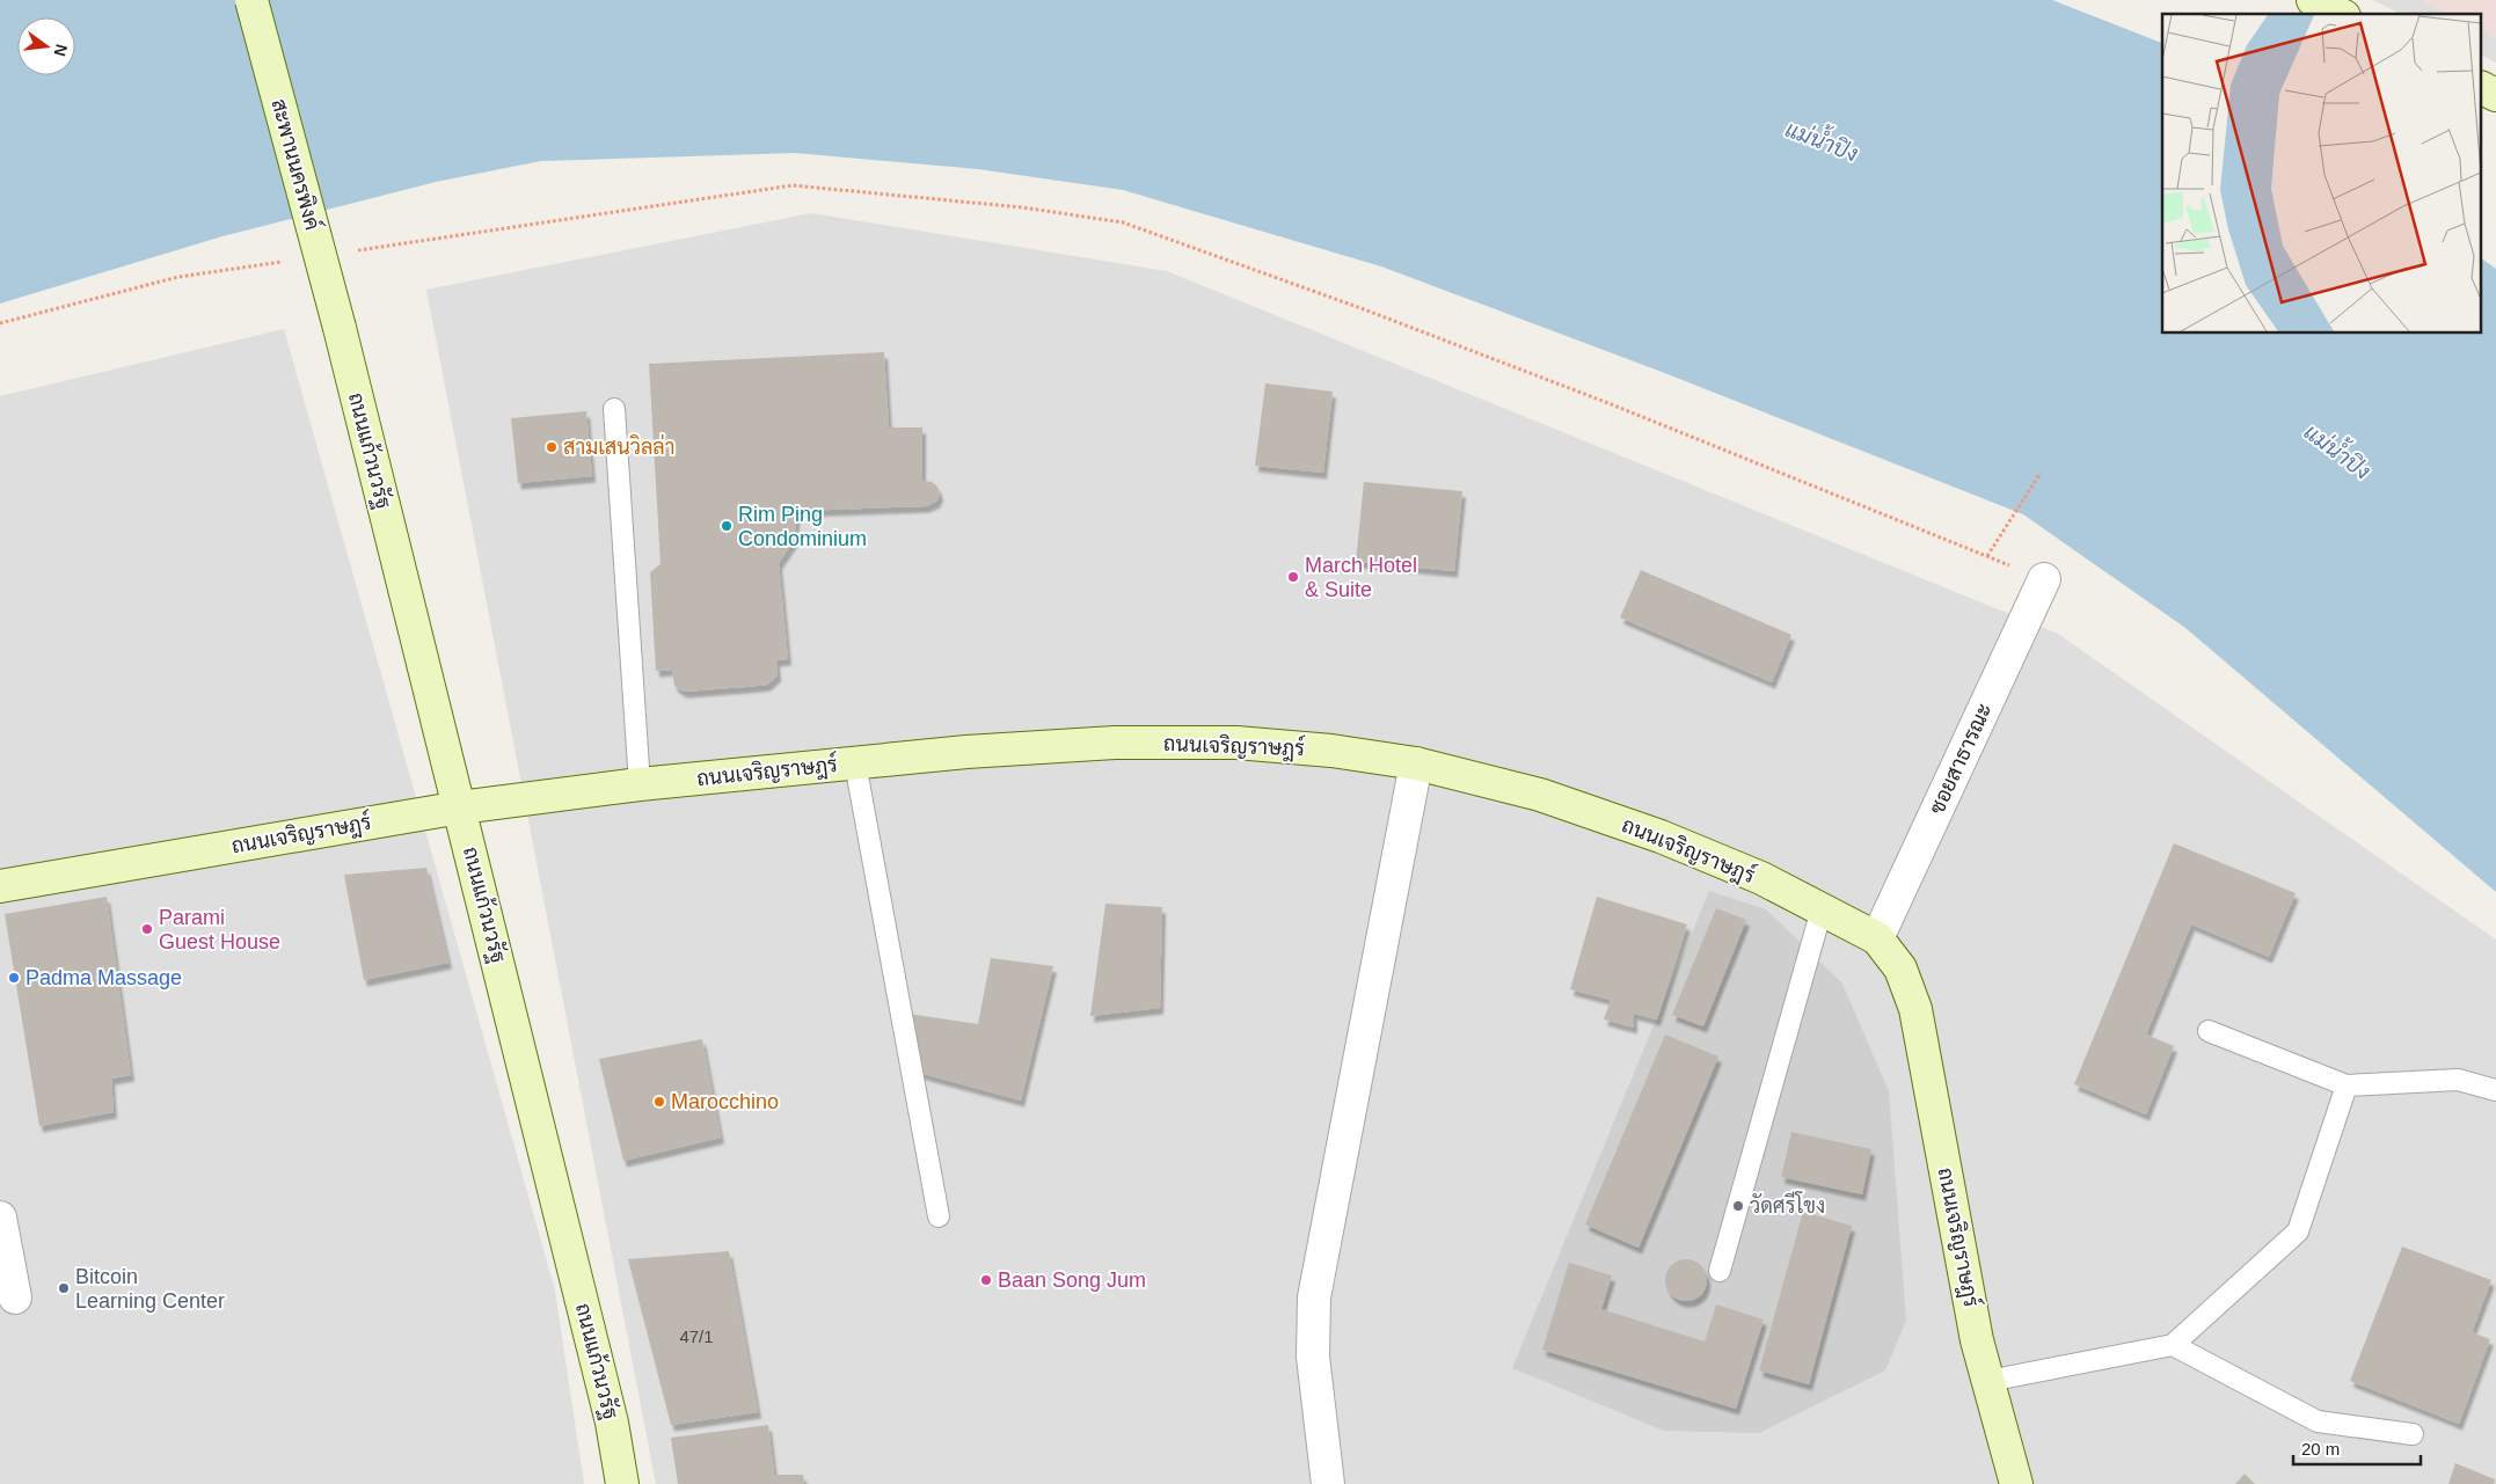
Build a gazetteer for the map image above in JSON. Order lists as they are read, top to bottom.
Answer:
{
  "streets": {
    "main road": ["สะพานนครพิงค์", "ถนนแก้วนวรัฐ", "ถนนเจริญราษฎร์"],
    "street": ["ซอยสาธารณะ"]
  },
  "crossings": [
    ["สะพานนครพิงค์", "ถนนแก้วนวรัฐ"],
    ["ถนนแก้วนวรัฐ", "ถนนเจริญราษฎร์"],
    ["ถนนเจริญราษฎร์", "ซอยสาธารณะ"]
  ],
  "water": ["แม่น้ำปิง"],
  "places": [
    "สามเสนวิลล่า",
    "Rim Ping Condominium",
    "March Hotel & Suite",
    "Parami Guest House",
    "Padma Massage",
    "Marocchino",
    "วัดศรีโขง",
    "Baan Song Jum",
    "Bitcoin Learning Center"
  ],
  "house_numbers": ["47/1"],
  "scale_bar": "20 m",
  "north": "right"
}
